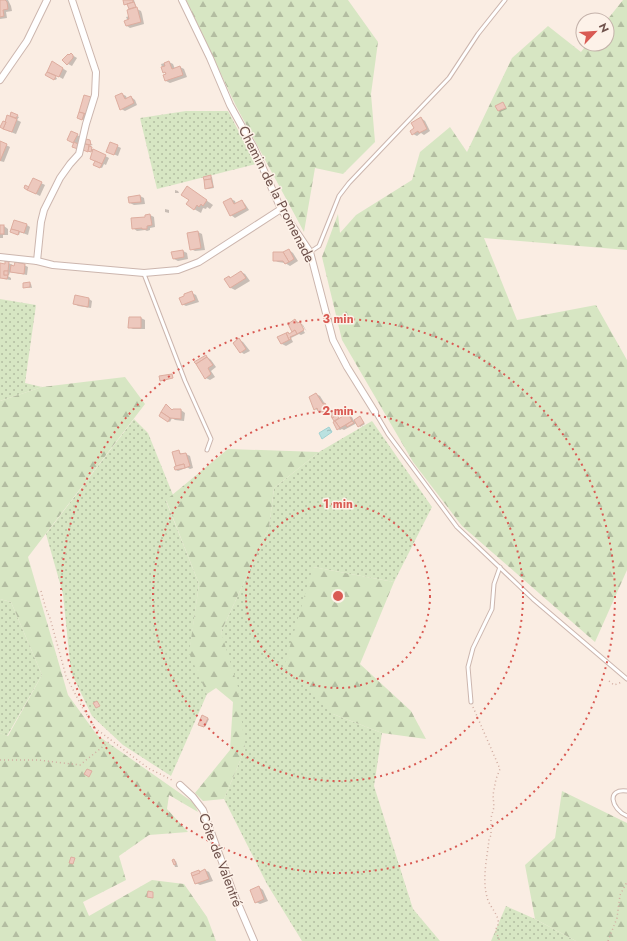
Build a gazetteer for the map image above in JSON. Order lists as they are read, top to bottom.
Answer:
{
  "streets": {
    "street": ["Chemin de la Promenade", "Côte de Valentré"]
  },
  "north": "top right",
  "rings": ["3 min", "2 min", "1 min"]
}
